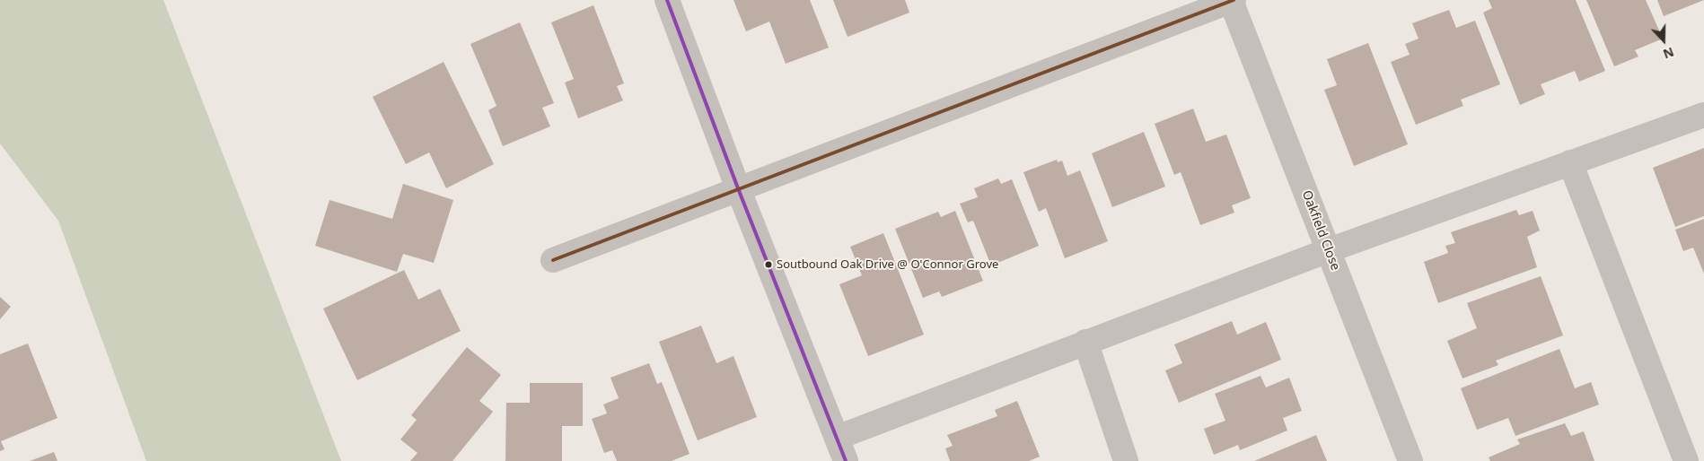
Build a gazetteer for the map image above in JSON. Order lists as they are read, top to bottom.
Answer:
{
  "streets": {
    "street": ["Oakfield Close"]
  },
  "places": ["Soutbound Oak Drive @ O'Connor Grove"],
  "north": "bottom"
}
